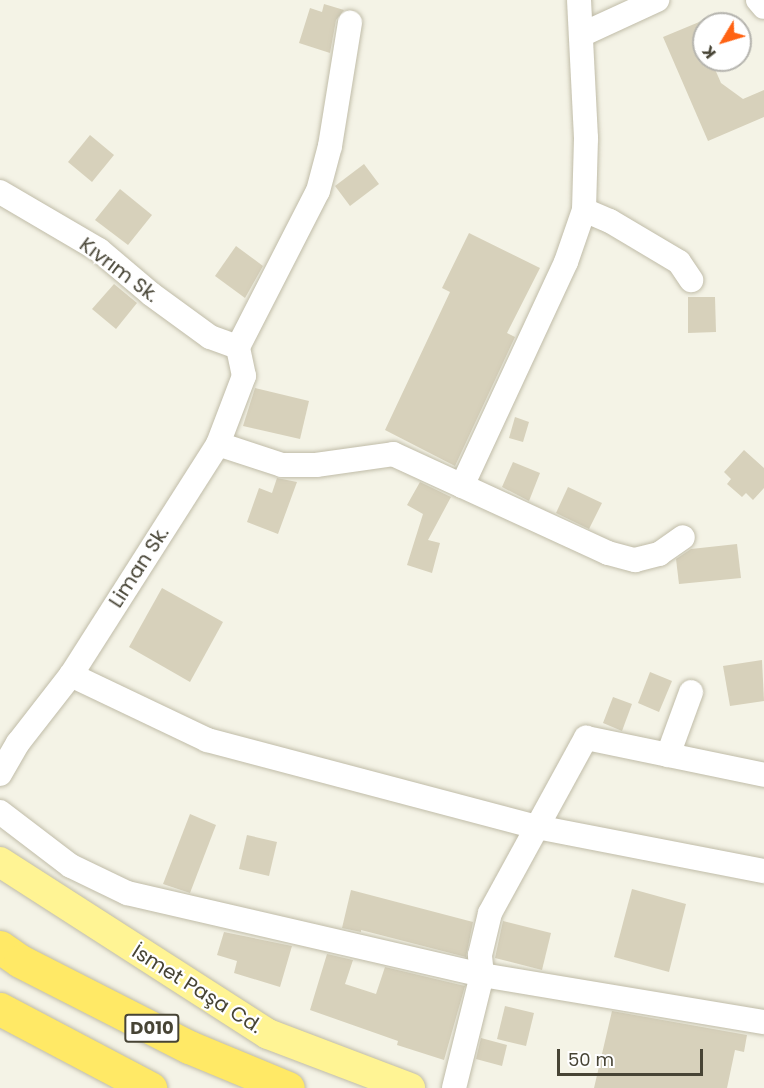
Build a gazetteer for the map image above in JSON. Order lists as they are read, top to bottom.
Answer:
{
  "streets": {
    "highway": ["D010"],
    "main road": ["İsmet Paşa Cd."],
    "street": ["Kıvrım Sk.", "Liman Sk."]
  },
  "crossings": [
    ["Kıvrım Sk.", "Liman Sk."]
  ],
  "scale_bar": "50 m",
  "north": "bottom left"
}
